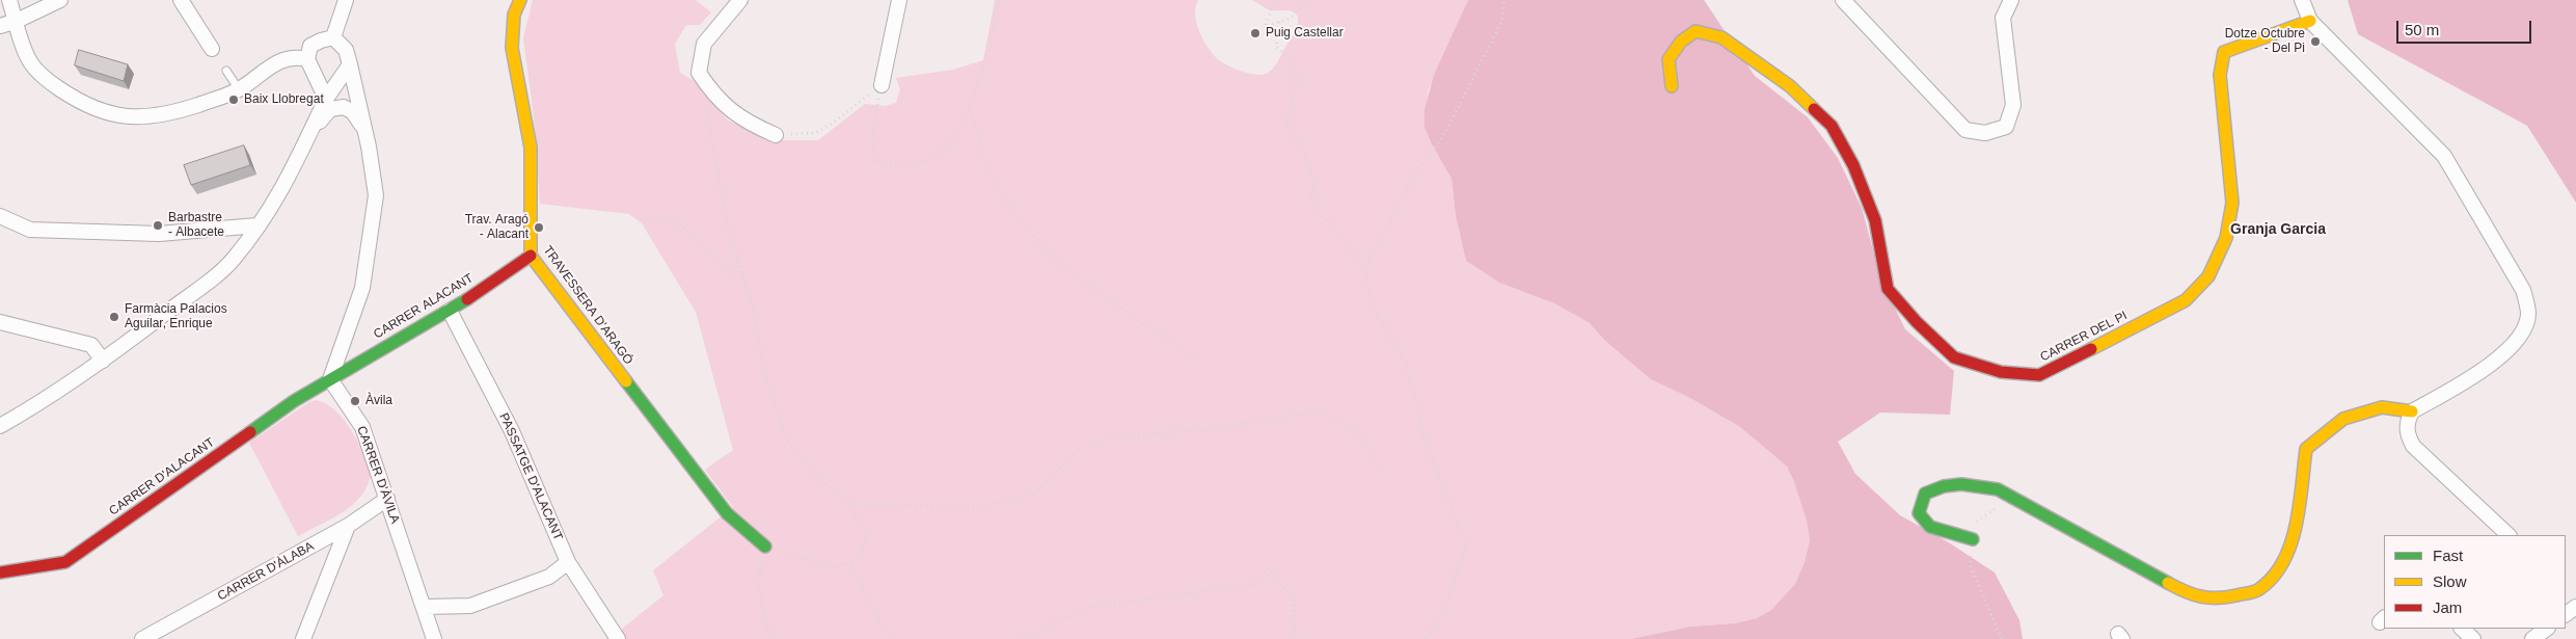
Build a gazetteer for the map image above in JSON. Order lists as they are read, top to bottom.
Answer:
{
  "streets": {
    "street": [
      "TRAVESSERA D'ARAGÓ",
      "CARRER ALACANT",
      "CARRER DEL PI",
      "CARRER D'ÀVILA",
      "CARRER D'ALACANT",
      "PASSATGE D'ALACANT",
      "CARRER D'ÀLABA"
    ]
  },
  "crossings": [
    ["TRAVESSERA D'ARAGÓ", "CARRER ALACANT"],
    ["CARRER ALACANT", "CARRER D'ÀVILA"],
    ["CARRER ALACANT", "CARRER D'ALACANT"],
    ["CARRER ALACANT", "PASSATGE D'ALACANT"],
    ["CARRER D'ÀVILA", "CARRER D'ALACANT"],
    ["CARRER D'ÀVILA", "CARRER D'ÀLABA"]
  ],
  "districts": ["Granja Garcia"],
  "places": [
    "Puig Castellar",
    "Dotze Octubre - Del Pi",
    "Baix Llobregat",
    "Barbastre - Albacete",
    "Trav. Aragó - Alacant",
    "Farmàcia Palacios Aguilar, Enrique",
    "Àvila"
  ],
  "legend": ["Fast", "Slow", "Jam"],
  "scale_bar": "50 m"
}
